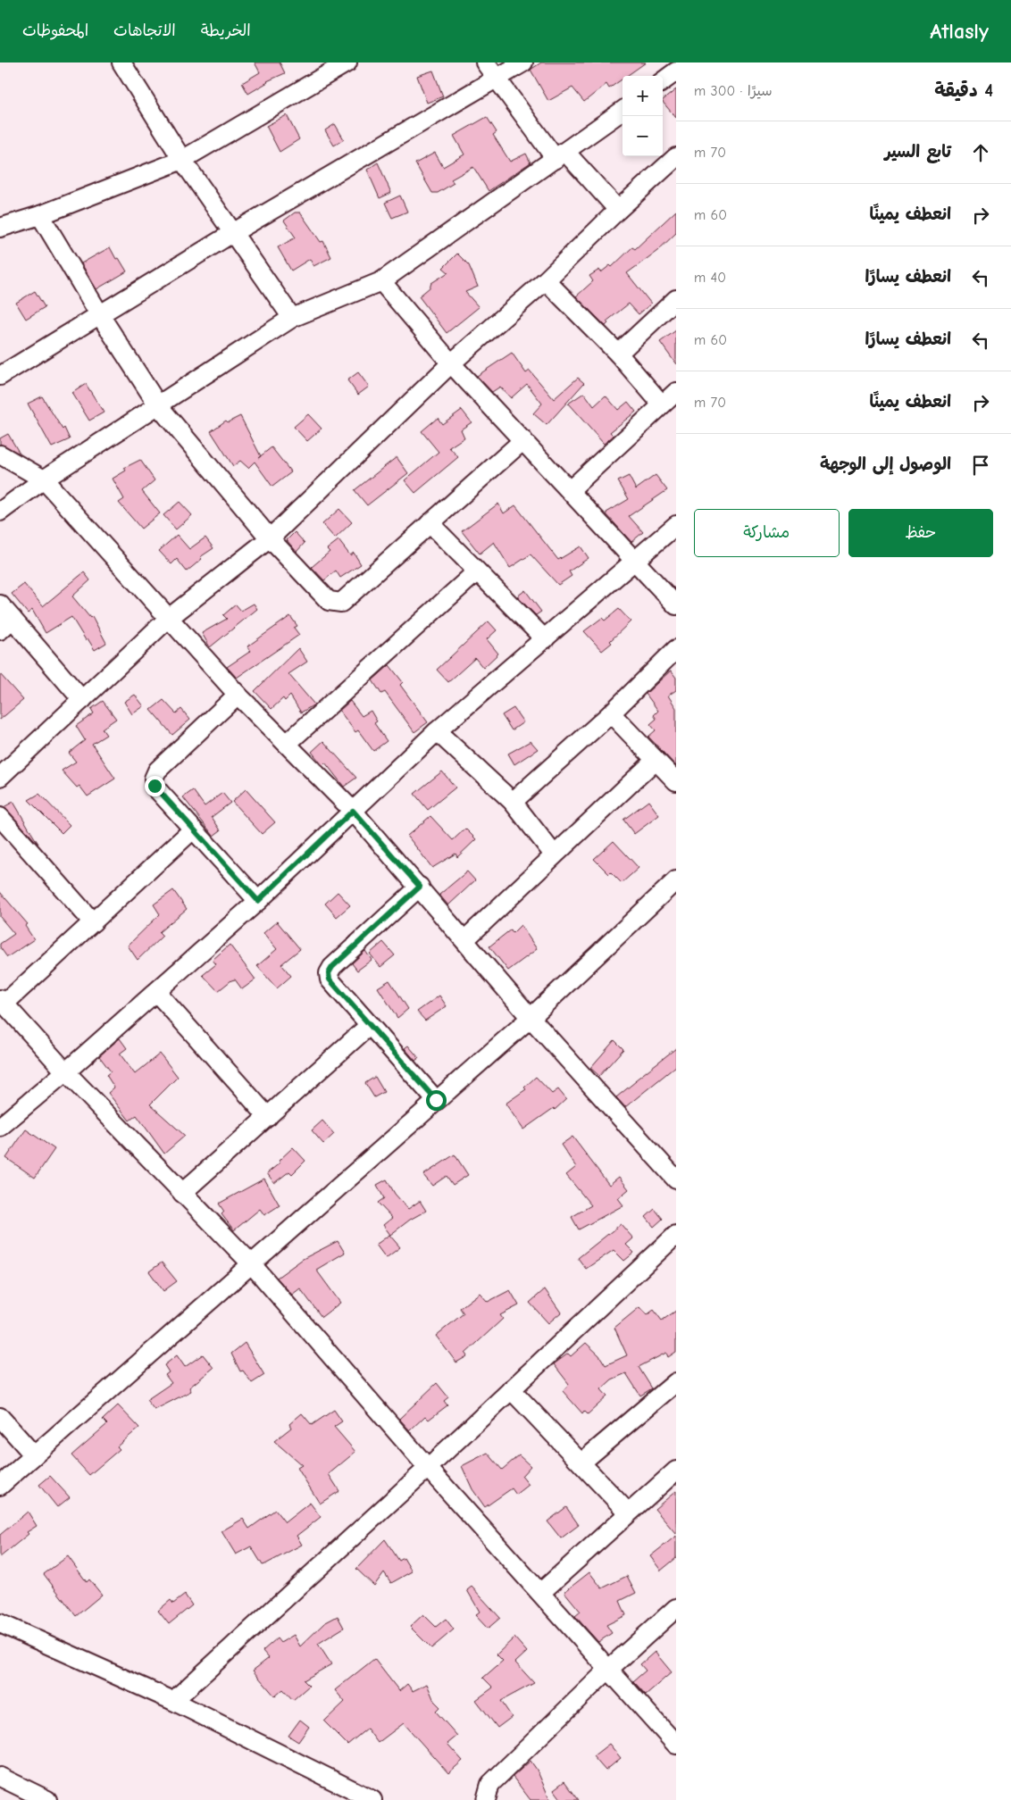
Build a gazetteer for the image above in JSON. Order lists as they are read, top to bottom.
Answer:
{
  "page": {
    "header": "Atlasly",
    "nav": ["الخريطة", "الاتجاهات", "المحفوظات"],
    "heading": ["4 دقيقة", "سيرًا · 300 m"],
    "map_buttons": ["+", "−"],
    "list": [
      ["تابع السير", "70 m"],
      ["انعطف يمينًا", "60 m"],
      ["انعطف يسارًا", "40 m"],
      ["انعطف يسارًا", "60 m"],
      ["انعطف يمينًا", "70 m"],
      "الوصول إلى الوجهة"
    ],
    "buttons": ["حفظ", "مشاركة"]
  }
}
